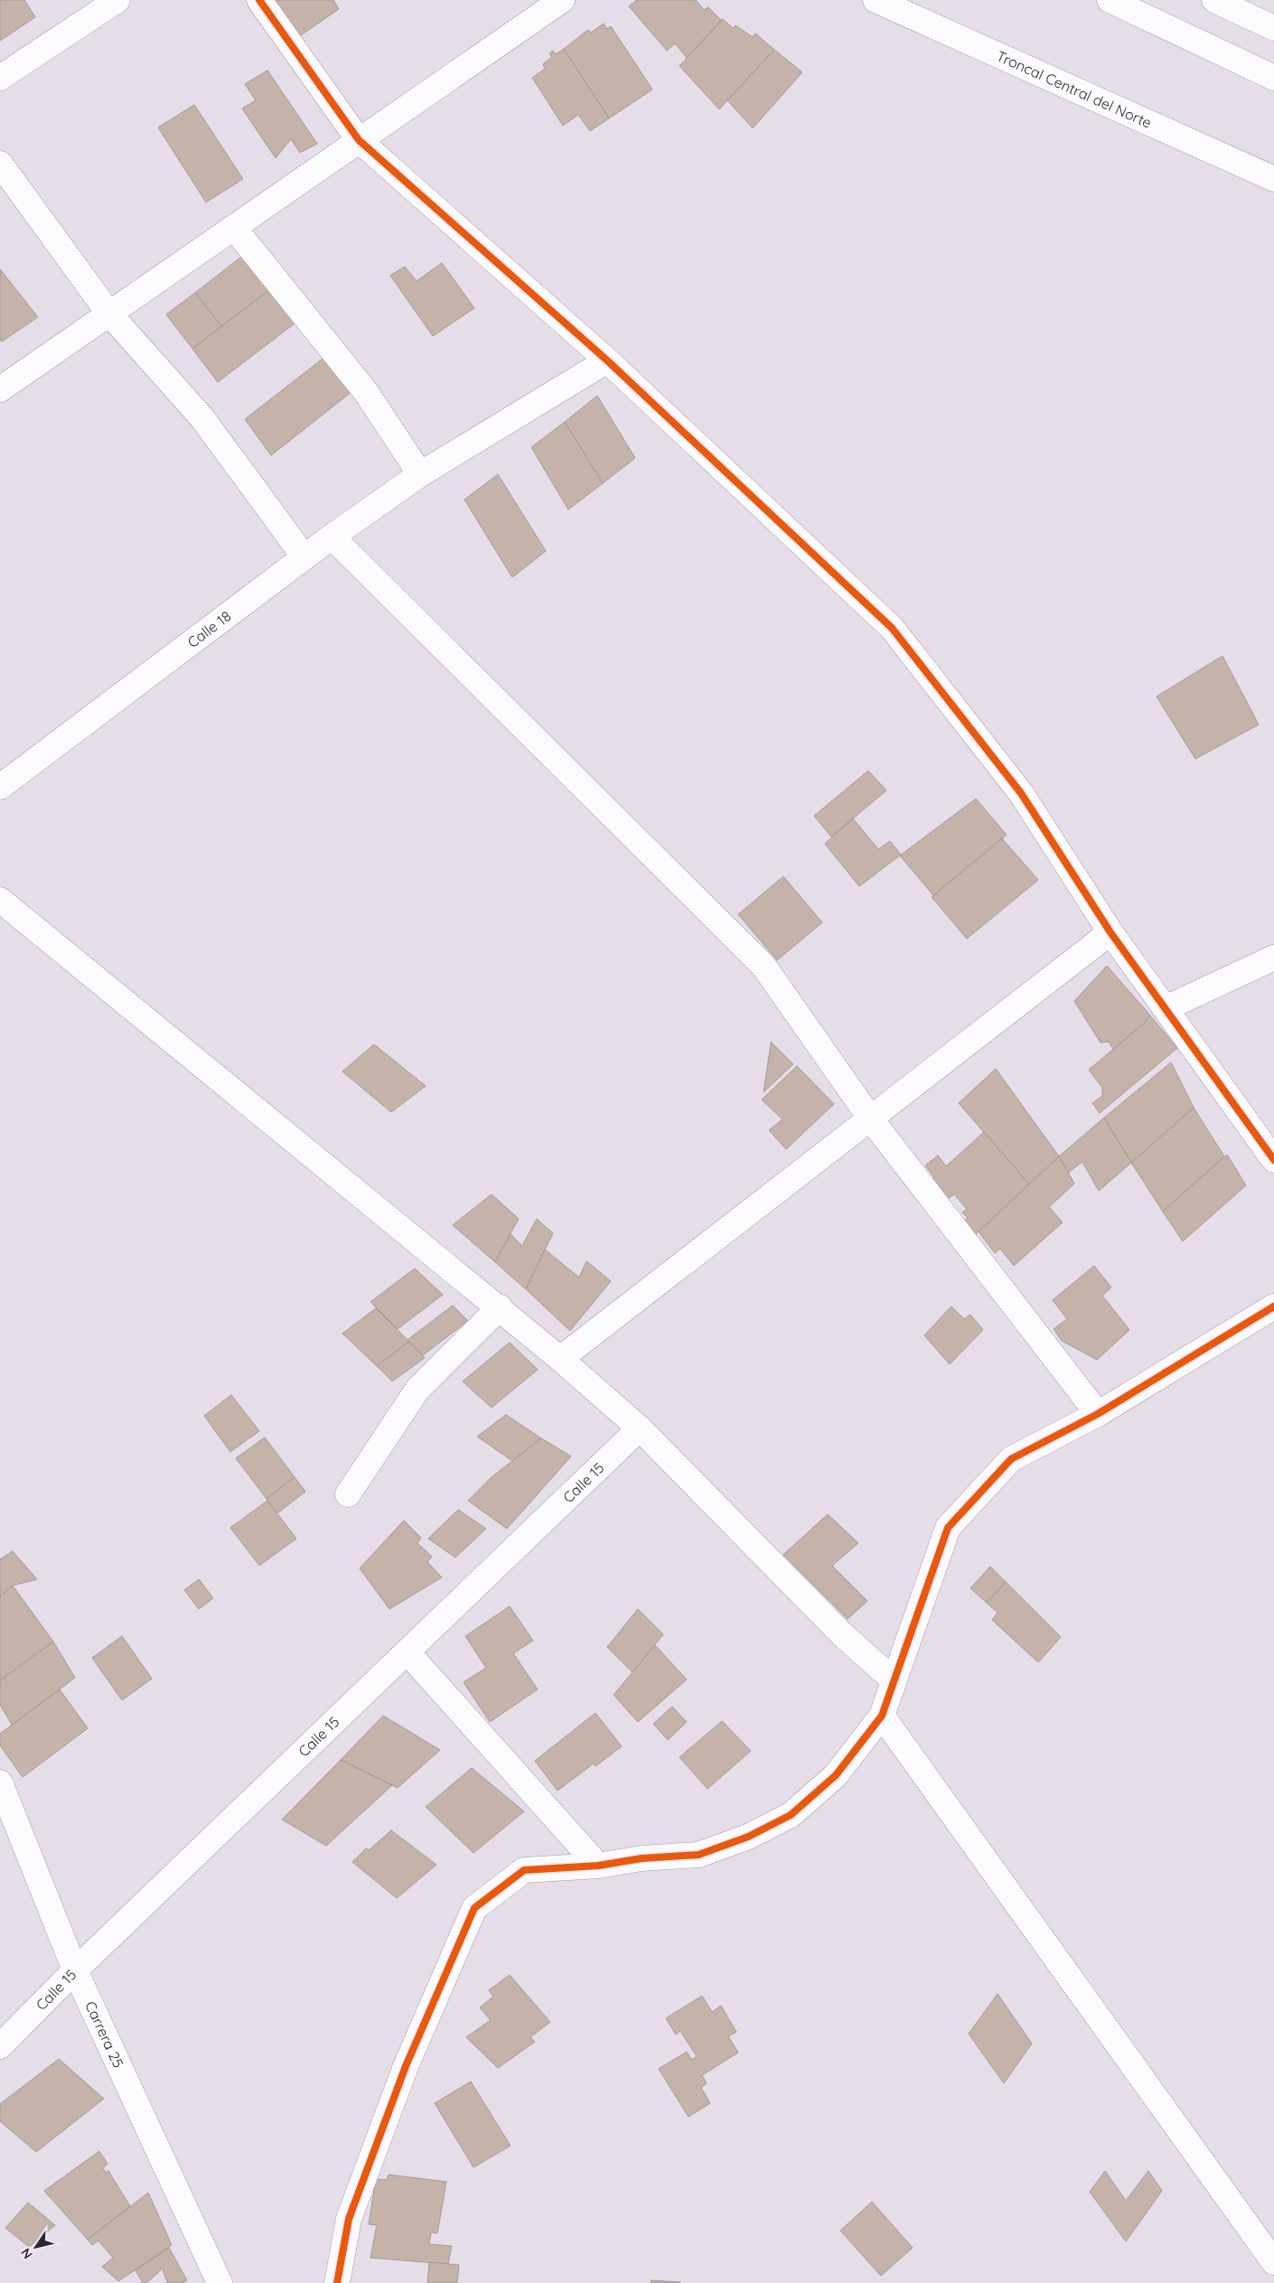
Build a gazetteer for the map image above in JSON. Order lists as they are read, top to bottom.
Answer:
{
  "streets": {
    "main road": [
      "Troncal Central del Norte",
      "Calle 18",
      "Calle 15",
      "Carrera 25"
    ]
  },
  "crossings": [
    ["Calle 15", "Carrera 25"]
  ],
  "north": "bottom left"
}
